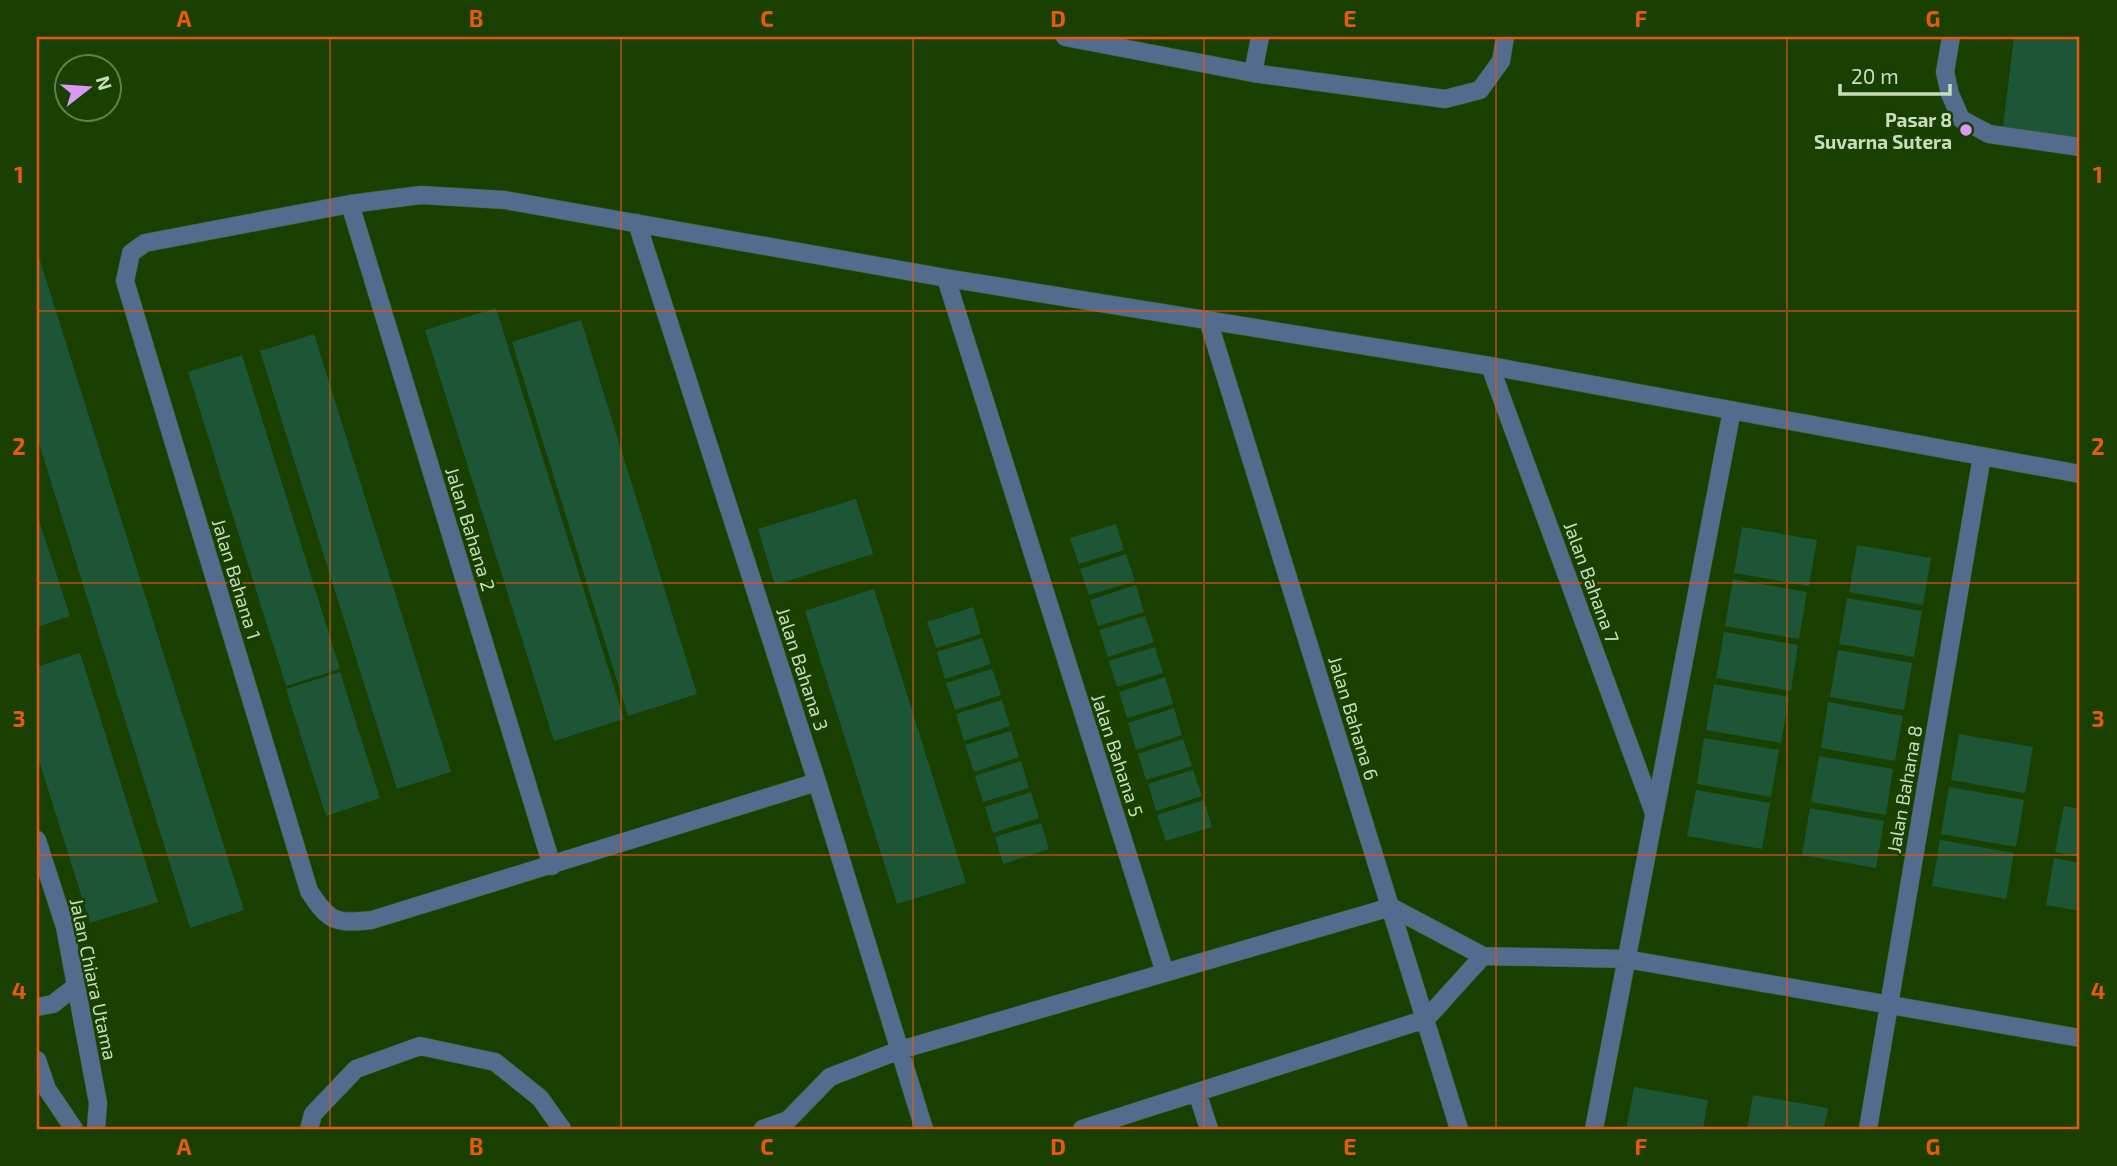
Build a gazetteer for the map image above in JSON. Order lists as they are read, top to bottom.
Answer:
{
  "streets": {
    "street": [
      "Jalan Bahana 2",
      "Jalan Bahana 1",
      "Jalan Bahana 7",
      "Jalan Bahana 3",
      "Jalan Bahana 6",
      "Jalan Bahana 5",
      "Jalan Bahana 8",
      "Jalan Chiara Utama"
    ]
  },
  "crossings": [
    ["Jalan Bahana 2", "Jalan Bahana 1"]
  ],
  "places": ["Pasar 8 Suvarna Sutera"],
  "scale_bar": "20 m",
  "north": "right",
  "grid": {
    "columns": [
      "A",
      "B",
      "C",
      "D",
      "E",
      "F",
      "G"
    ],
    "rows": [
      "1",
      "2",
      "3",
      "4"
    ]
  }
}
